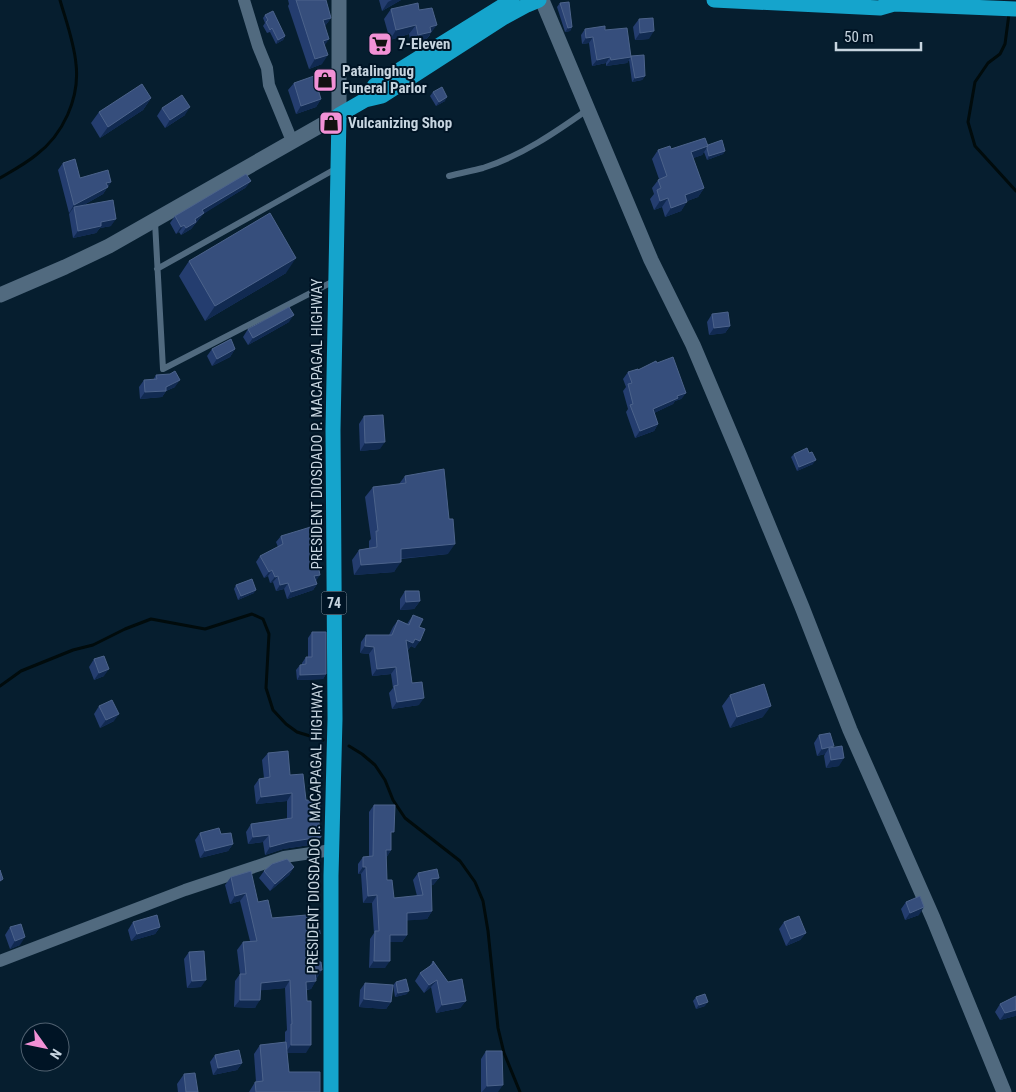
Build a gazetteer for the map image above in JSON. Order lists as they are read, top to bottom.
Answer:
{
  "streets": {
    "highway": ["PRESIDENT DIOSDADO P. MACAPAGAL HIGHWAY", "74"]
  },
  "places": {
    "supermarket": ["7-Eleven"],
    "shop": ["Patalinghug Funeral Parlor", "Vulcanizing Shop"]
  },
  "scale_bar": "50 m",
  "north": "bottom right"
}
